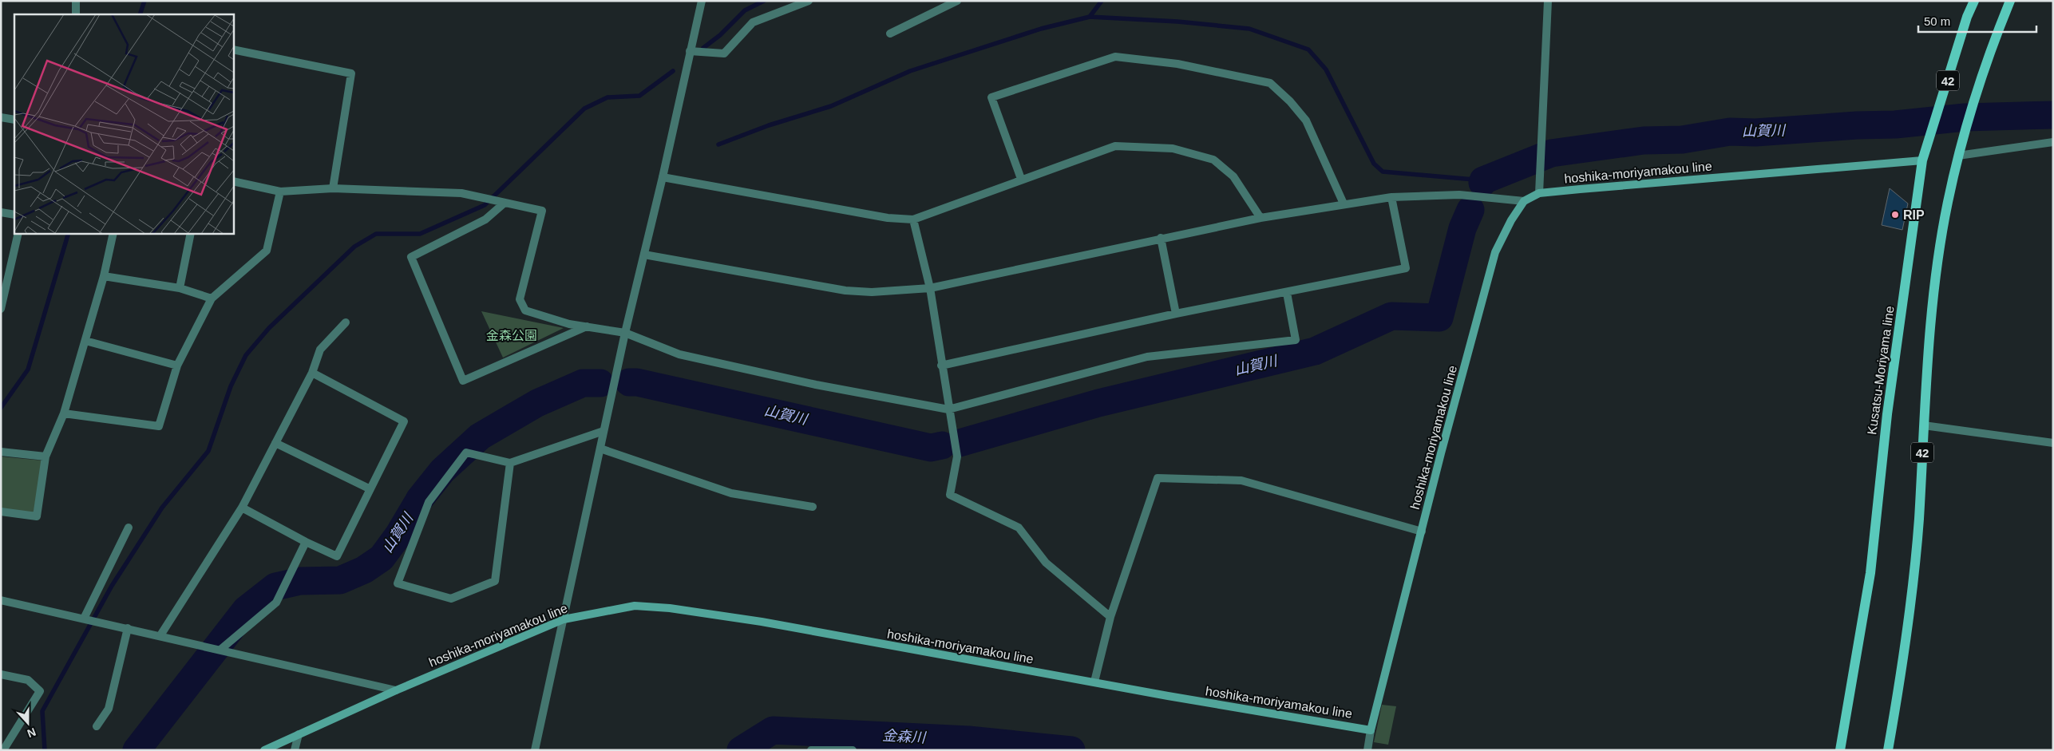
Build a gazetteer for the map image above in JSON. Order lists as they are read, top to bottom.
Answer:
{
  "streets": {
    "main road": ["42", "hoshika-moriyamakou line", "Kusatsu-Moriyama line"]
  },
  "crossings": [
    ["hoshika-moriyamakou line", "Kusatsu-Moriyama line"]
  ],
  "water": ["山賀川", "金森川"],
  "parks": ["金森公園"],
  "places": ["RIP"],
  "scale_bar": "50 m",
  "north": "bottom"
}
